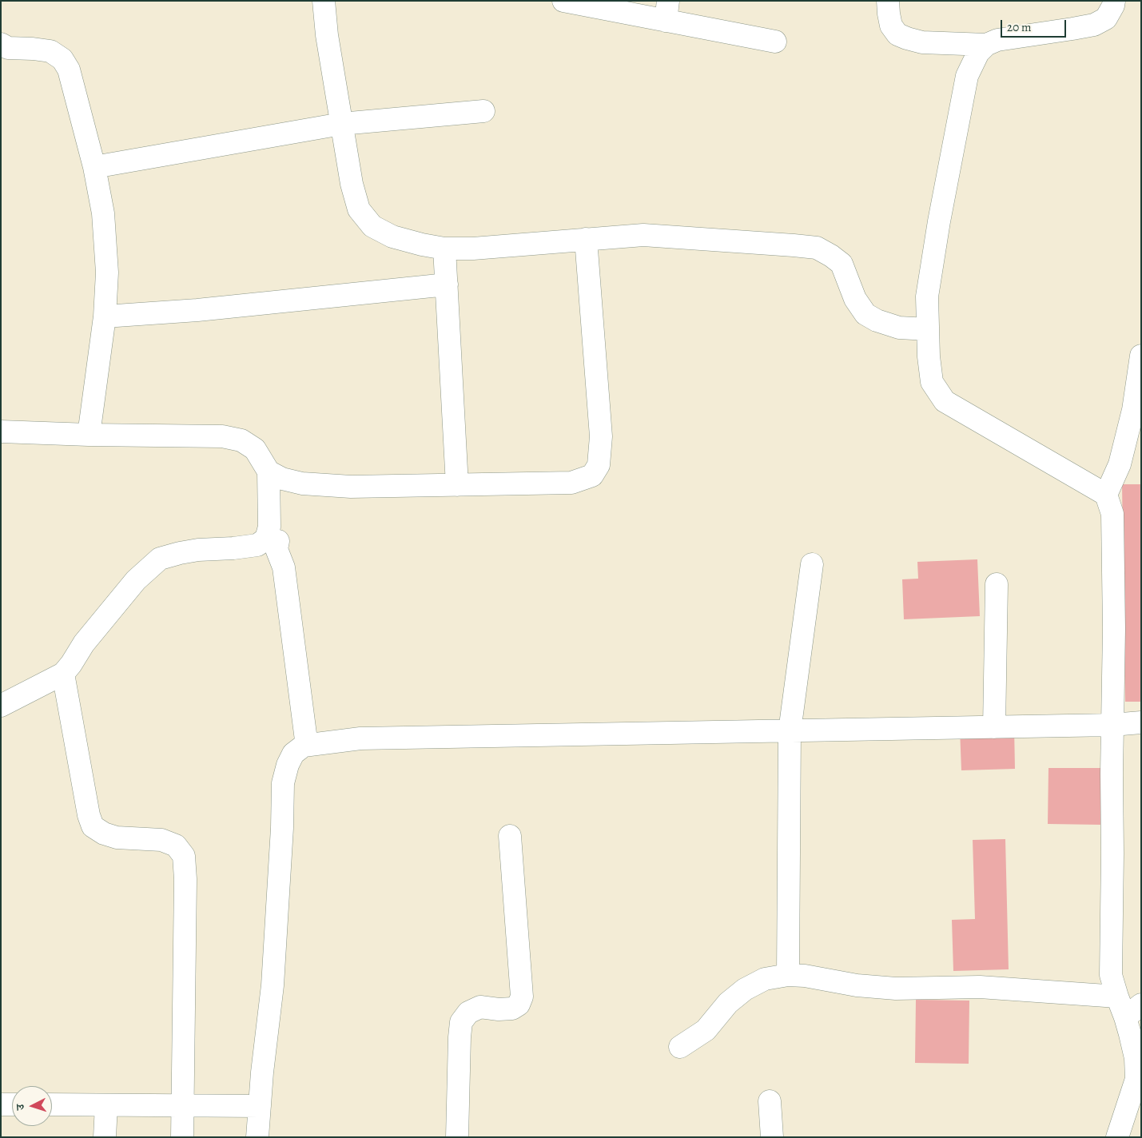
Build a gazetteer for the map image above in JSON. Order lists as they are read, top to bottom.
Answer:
{
  "scale_bar": "20 m",
  "north": "left"
}
